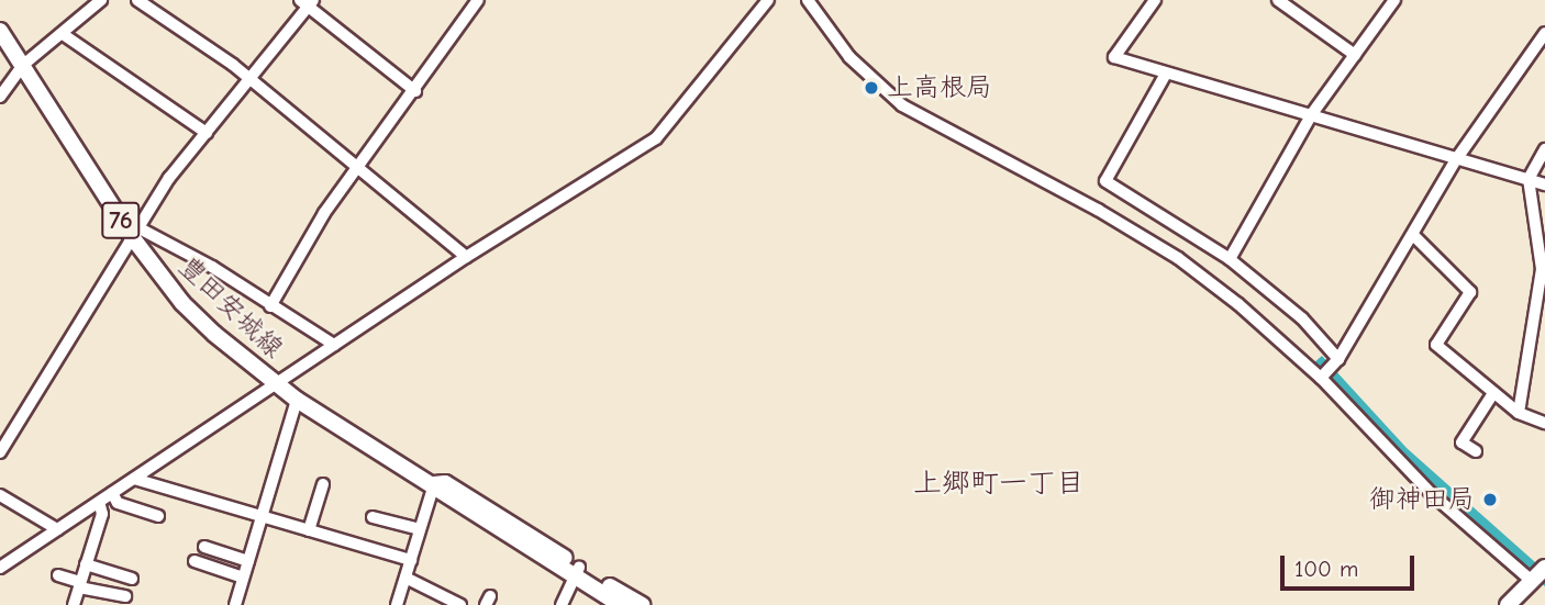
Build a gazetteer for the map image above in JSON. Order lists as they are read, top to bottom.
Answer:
{
  "streets": {
    "main road": ["76", "豊田安城線"]
  },
  "districts": ["上郷町一丁目"],
  "places": ["上高根局", "御神田局"],
  "scale_bar": "100 m"
}
